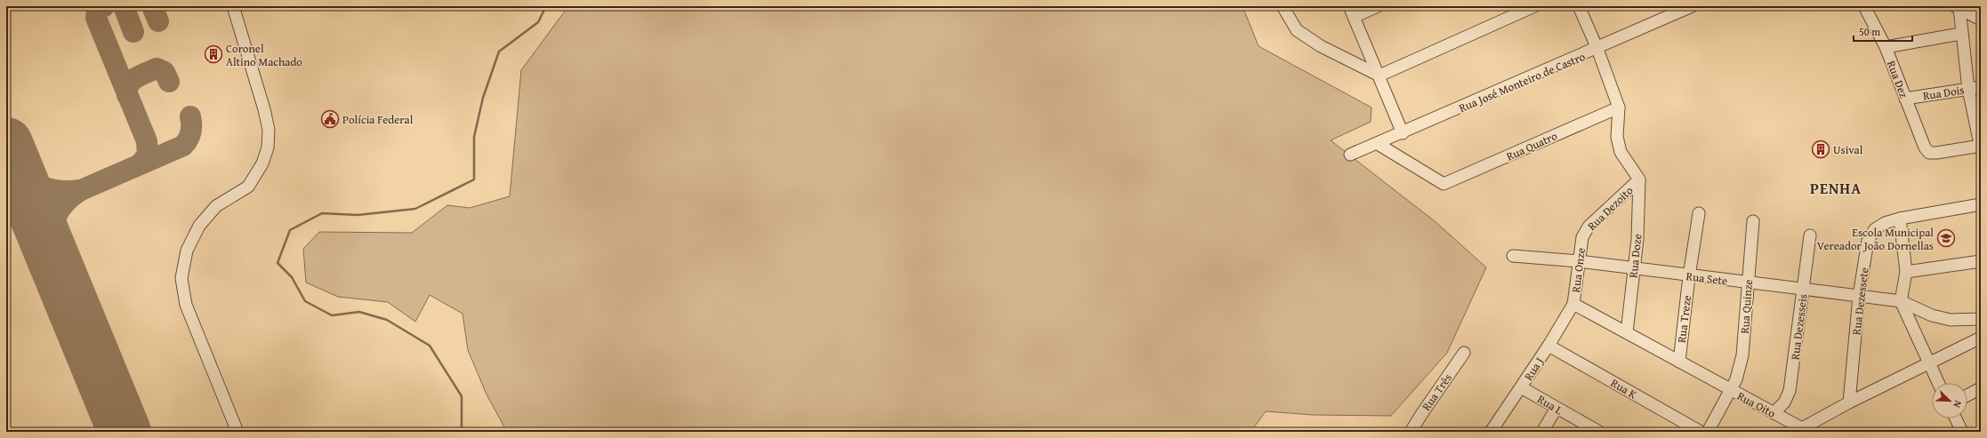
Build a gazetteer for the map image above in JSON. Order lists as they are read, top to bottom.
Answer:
{
  "streets": {
    "street": [
      "Rua Dez",
      "Rua José Monteiro de Castro",
      "Rua Dois",
      "Rua Quatro",
      "Rua Dezoito",
      "Rua Doze",
      "Rua Onze",
      "Rua Sete",
      "Rua Dezessete",
      "Rua Quinze",
      "Rua Treze",
      "Rua Dezesseis",
      "Rua J",
      "Rua K",
      "Rua Três",
      "Rua L",
      "Rua Oito"
    ]
  },
  "crossings": [
    ["Rua Dez", "Rua Dois"],
    ["Rua José Monteiro de Castro", "Rua Quatro"],
    ["Rua Dezoito", "Rua Doze"],
    ["Rua Dezoito", "Rua Onze"],
    ["Rua Doze", "Rua Sete"],
    ["Rua Doze", "Rua Oito"],
    ["Rua Onze", "Rua Sete"],
    ["Rua Onze", "Rua J"],
    ["Rua Onze", "Rua Oito"],
    ["Rua Sete", "Rua Dezessete"],
    ["Rua Sete", "Rua Quinze"],
    ["Rua Sete", "Rua Treze"],
    ["Rua Sete", "Rua Dezesseis"],
    ["Rua Dezessete", "Rua Oito"],
    ["Rua Quinze", "Rua Oito"],
    ["Rua Treze", "Rua Oito"],
    ["Rua Dezesseis", "Rua Oito"],
    ["Rua J", "Rua K"],
    ["Rua J", "Rua L"],
    ["Rua J", "Rua Oito"]
  ],
  "districts": ["PENHA"],
  "places": {
    "building": ["Coronel Altino Machado", "Usival"],
    "public building": ["Polícia Federal"],
    "school or university": ["Escola Municipal Vereador João Dornellas"]
  },
  "scale_bar": "50 m",
  "north": "bottom right"
}
